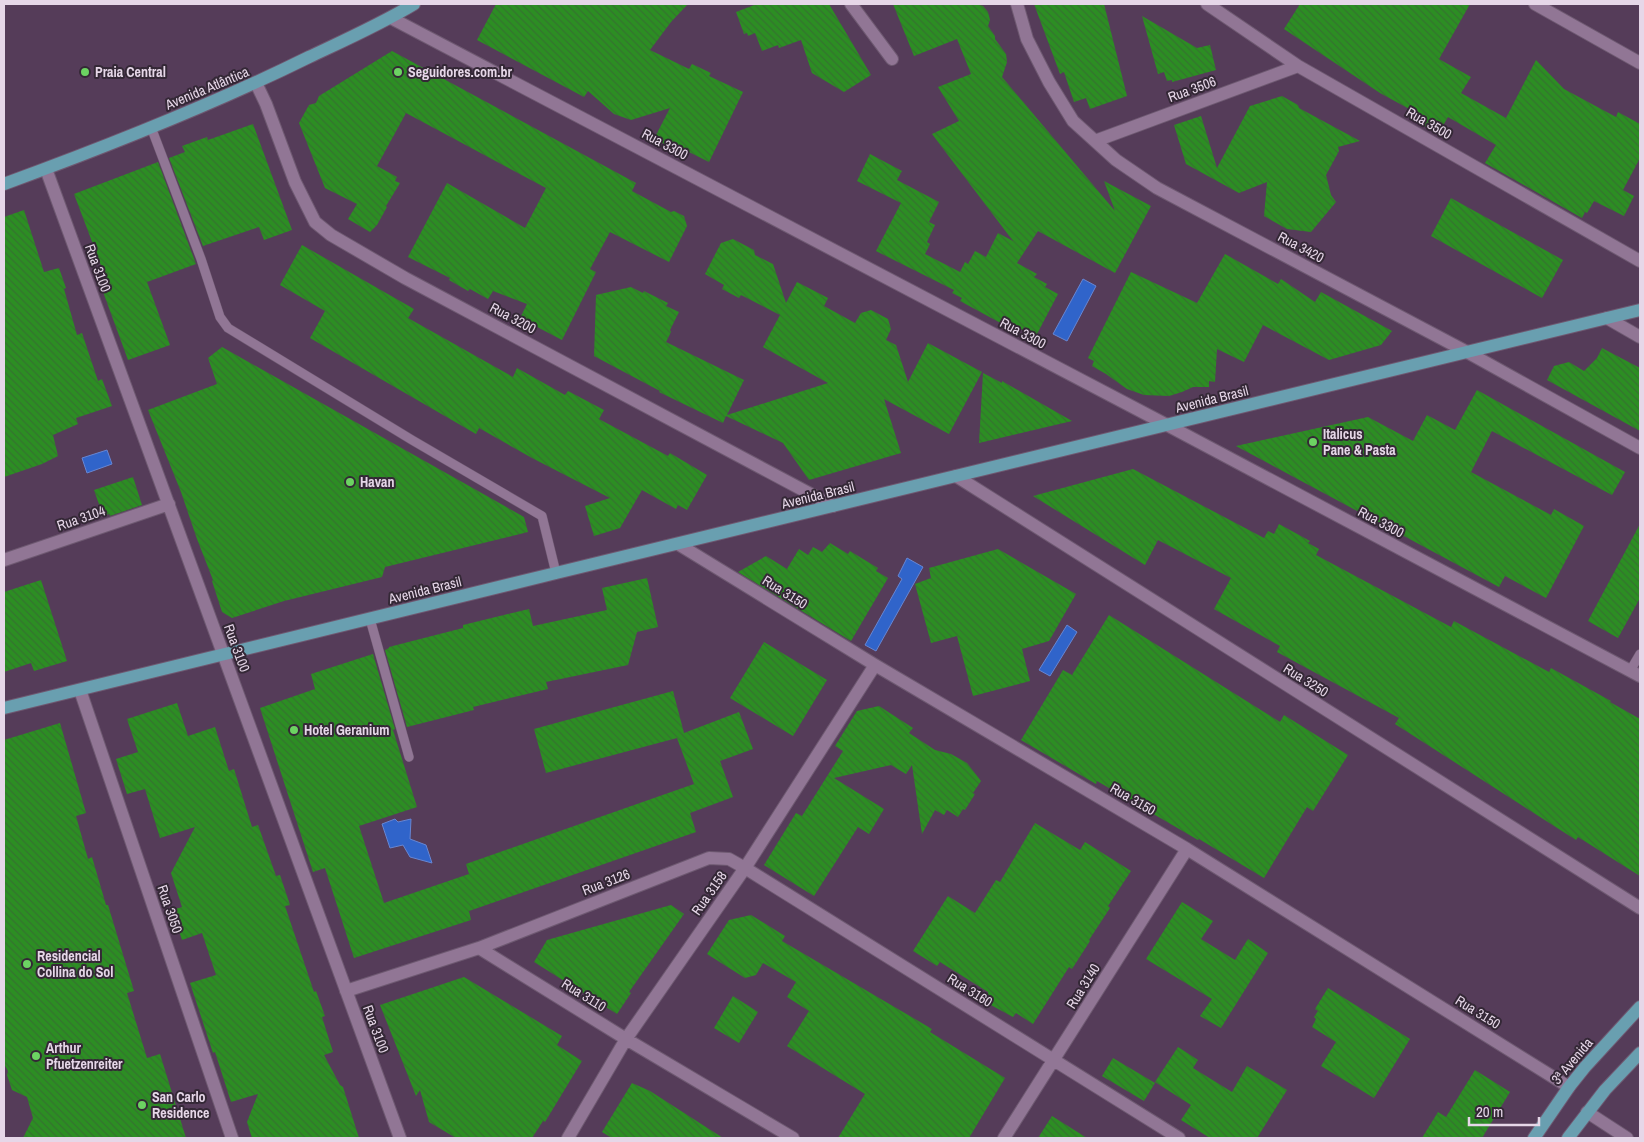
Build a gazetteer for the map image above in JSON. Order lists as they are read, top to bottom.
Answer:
{
  "streets": {
    "main road": ["Avenida Atlântica", "Avenida Brasil", "3ª Avenida"],
    "street": [
      "Rua 3506",
      "Rua 3500",
      "Rua 3300",
      "Rua 3420",
      "Rua 3100",
      "Rua 3200",
      "Rua 3104",
      "Rua 3150",
      "Rua 3250",
      "Rua 3126",
      "Rua 3158",
      "Rua 3050",
      "Rua 3140",
      "Rua 3160",
      "Rua 3110"
    ]
  },
  "crossings": [
    ["Avenida Atlântica", "Rua 3300"],
    ["Avenida Atlântica", "Rua 3100"],
    ["Avenida Atlântica", "Rua 3200"],
    ["Rua 3506", "Rua 3500"],
    ["Rua 3506", "Rua 3420"],
    ["Rua 3300", "Avenida Brasil"],
    ["Rua 3420", "Avenida Brasil"],
    ["Rua 3100", "Avenida Brasil"],
    ["Rua 3100", "Rua 3104"],
    ["Rua 3200", "Avenida Brasil"],
    ["Avenida Brasil", "Rua 3150"],
    ["Avenida Brasil", "Rua 3250"],
    ["Avenida Brasil", "Rua 3050"],
    ["Rua 3150", "Rua 3158"],
    ["Rua 3150", "Rua 3140"],
    ["Rua 3150", "3ª Avenida"],
    ["Rua 3126", "Rua 3158"],
    ["Rua 3126", "Rua 3160"],
    ["Rua 3126", "Rua 3110"],
    ["Rua 3158", "Rua 3160"],
    ["Rua 3158", "Rua 3110"],
    ["Rua 3140", "Rua 3160"]
  ],
  "places": [
    "Praia Central",
    "Seguidores.com.br",
    "Italicus Pane & Pasta",
    "Havan",
    "Hotel Geranium",
    "Residencial Collina do Sol",
    "Arthur Pfuetzenreiter",
    "San Carlo Residence"
  ],
  "scale_bar": "20 m"
}
